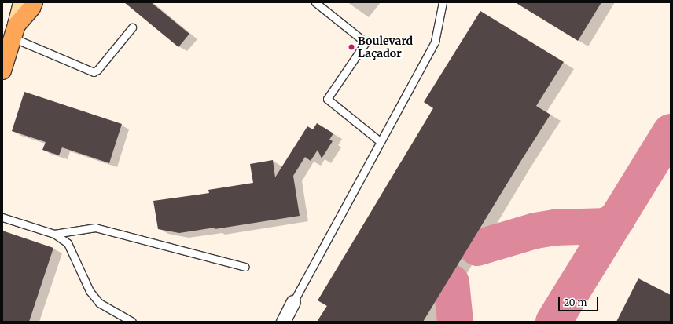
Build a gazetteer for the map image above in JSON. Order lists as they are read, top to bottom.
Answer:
{
  "places": ["Boulevard Laçador"],
  "scale_bar": "20 m"
}
